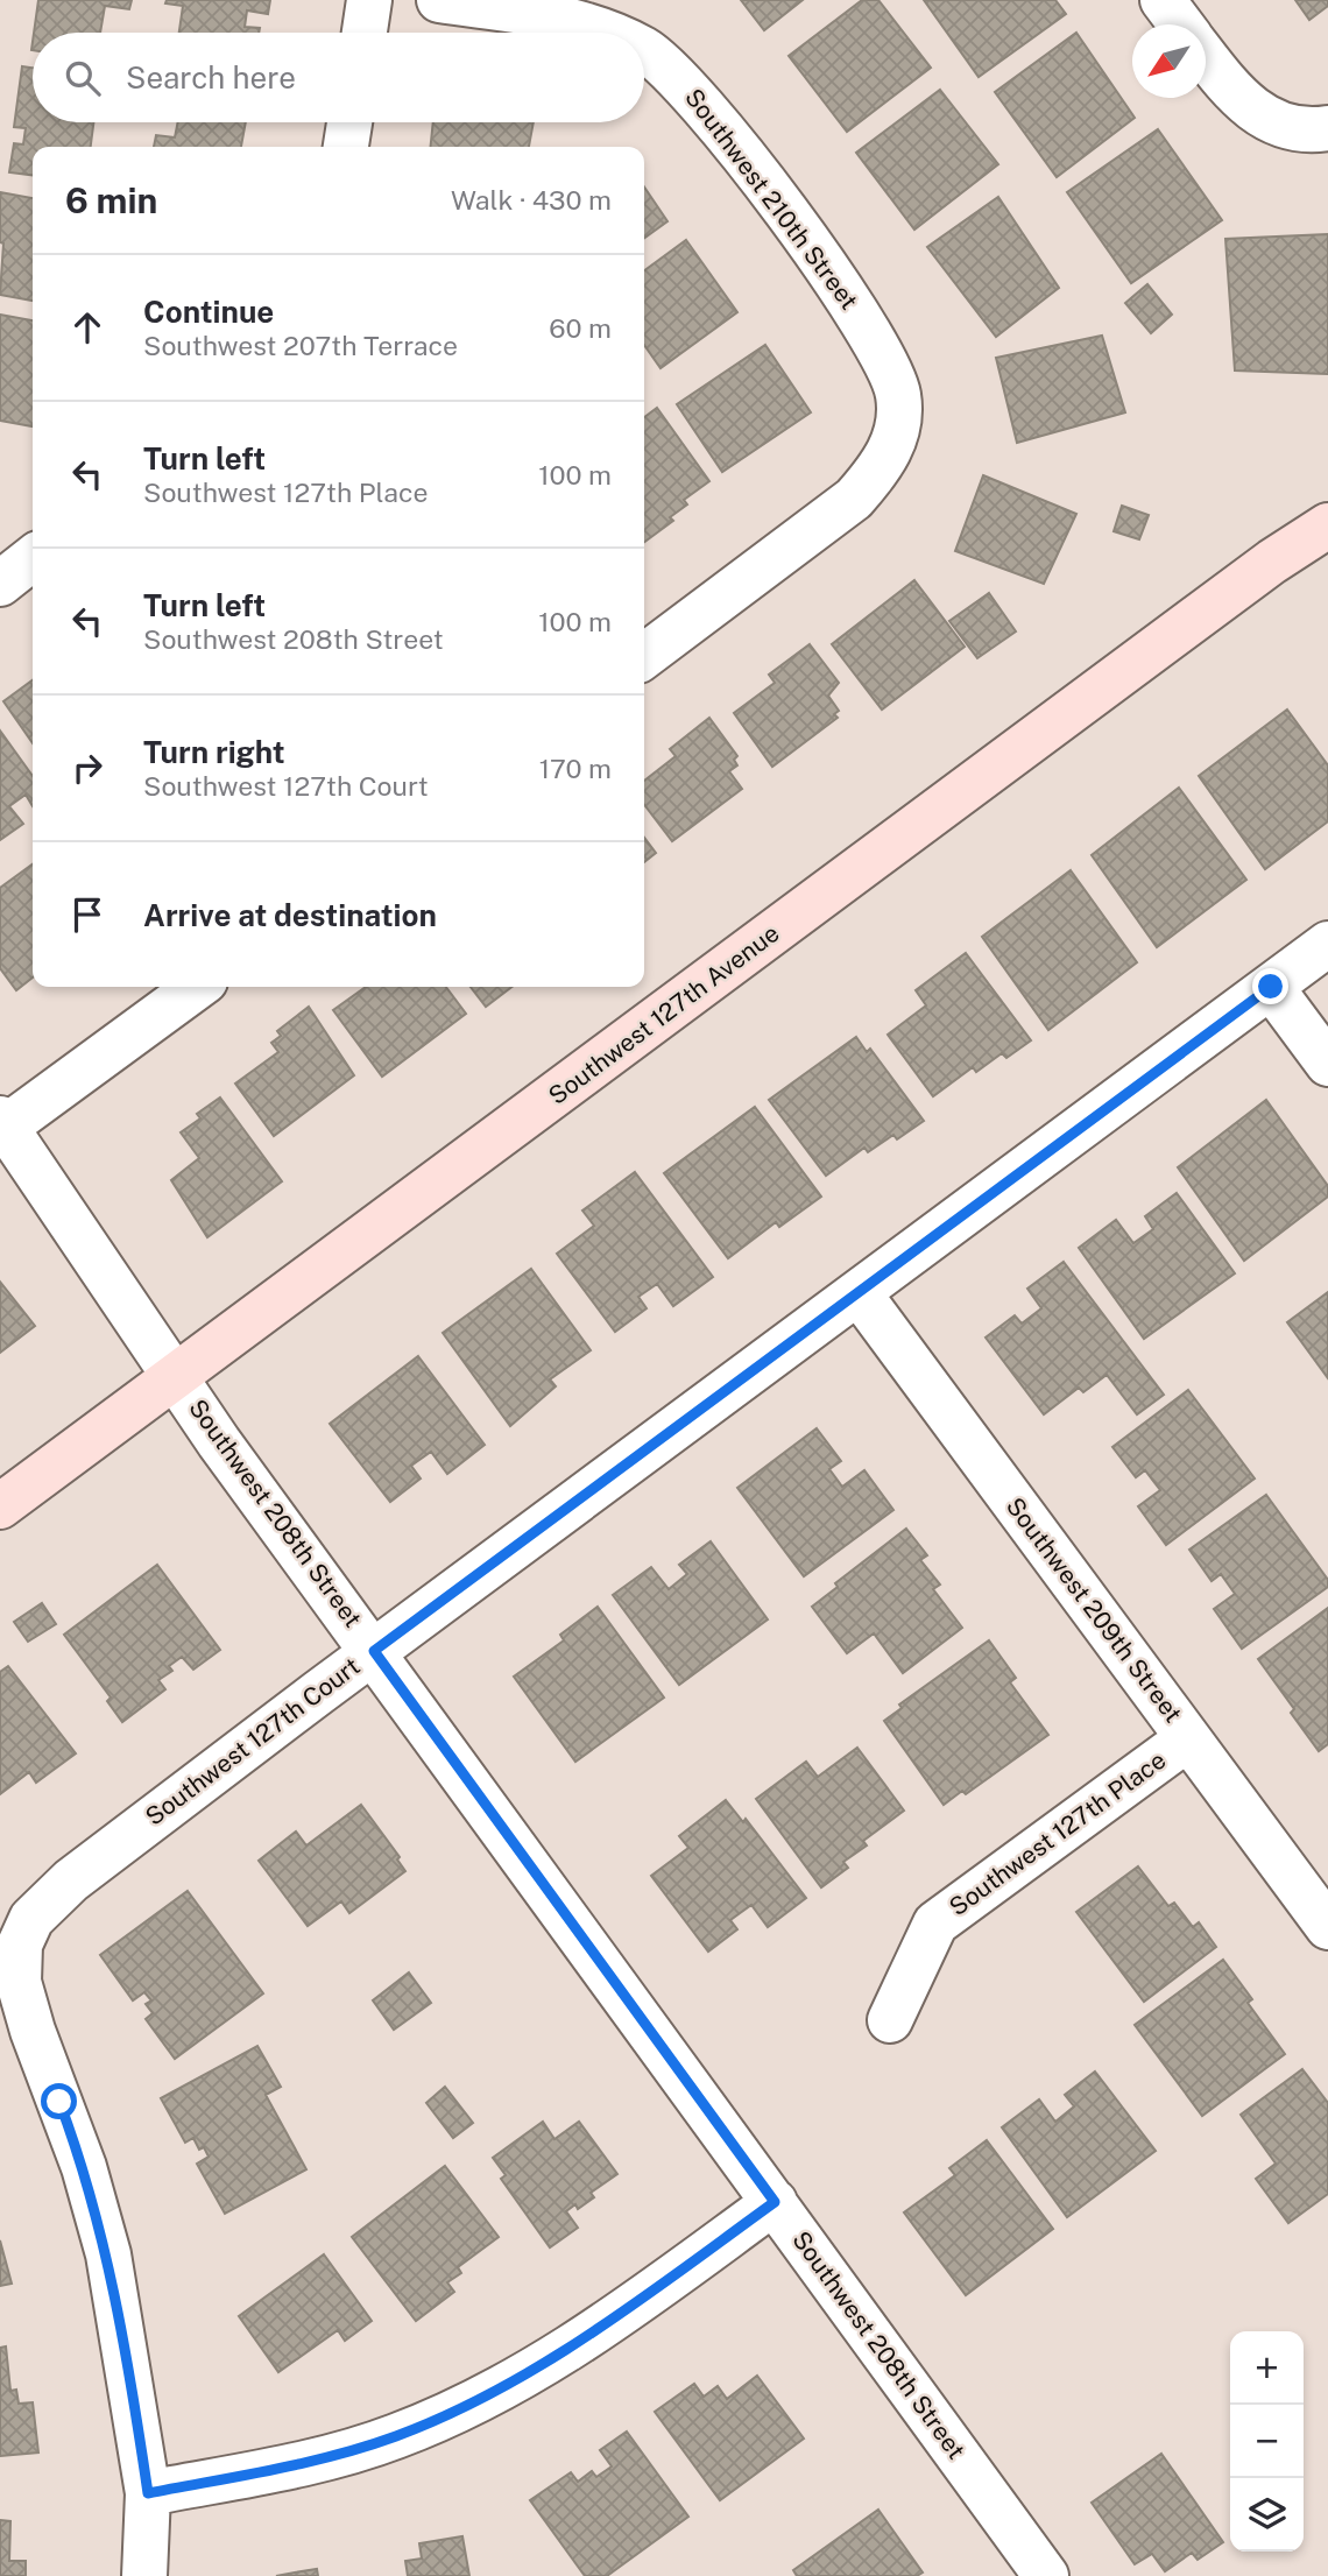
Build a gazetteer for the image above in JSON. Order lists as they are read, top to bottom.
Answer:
{
  "streets": {
    "street": [
      "Southwest 210th Street",
      "Southwest 127th Avenue",
      "Southwest 208th Street",
      "Southwest 209th Street",
      "Southwest 127th Court",
      "Southwest 127th Place"
    ]
  },
  "crossings": [
    ["Southwest 127th Avenue", "Southwest 208th Street"],
    ["Southwest 208th Street", "Southwest 127th Court"],
    ["Southwest 209th Street", "Southwest 127th Court"],
    ["Southwest 209th Street", "Southwest 127th Place"]
  ],
  "north": "bottom left",
  "page": {
    "search": "Search here",
    "heading": ["6 min", "Walk · 430 m"],
    "list": [
      ["Continue", "Southwest 207th Terrace", "60 m"],
      ["Turn left", "Southwest 127th Place", "100 m"],
      ["Turn left", "Southwest 208th Street", "100 m"],
      ["Turn right", "Southwest 127th Court", "170 m"],
      "Arrive at destination"
    ],
    "map_buttons": ["+", "−"]
  }
}
